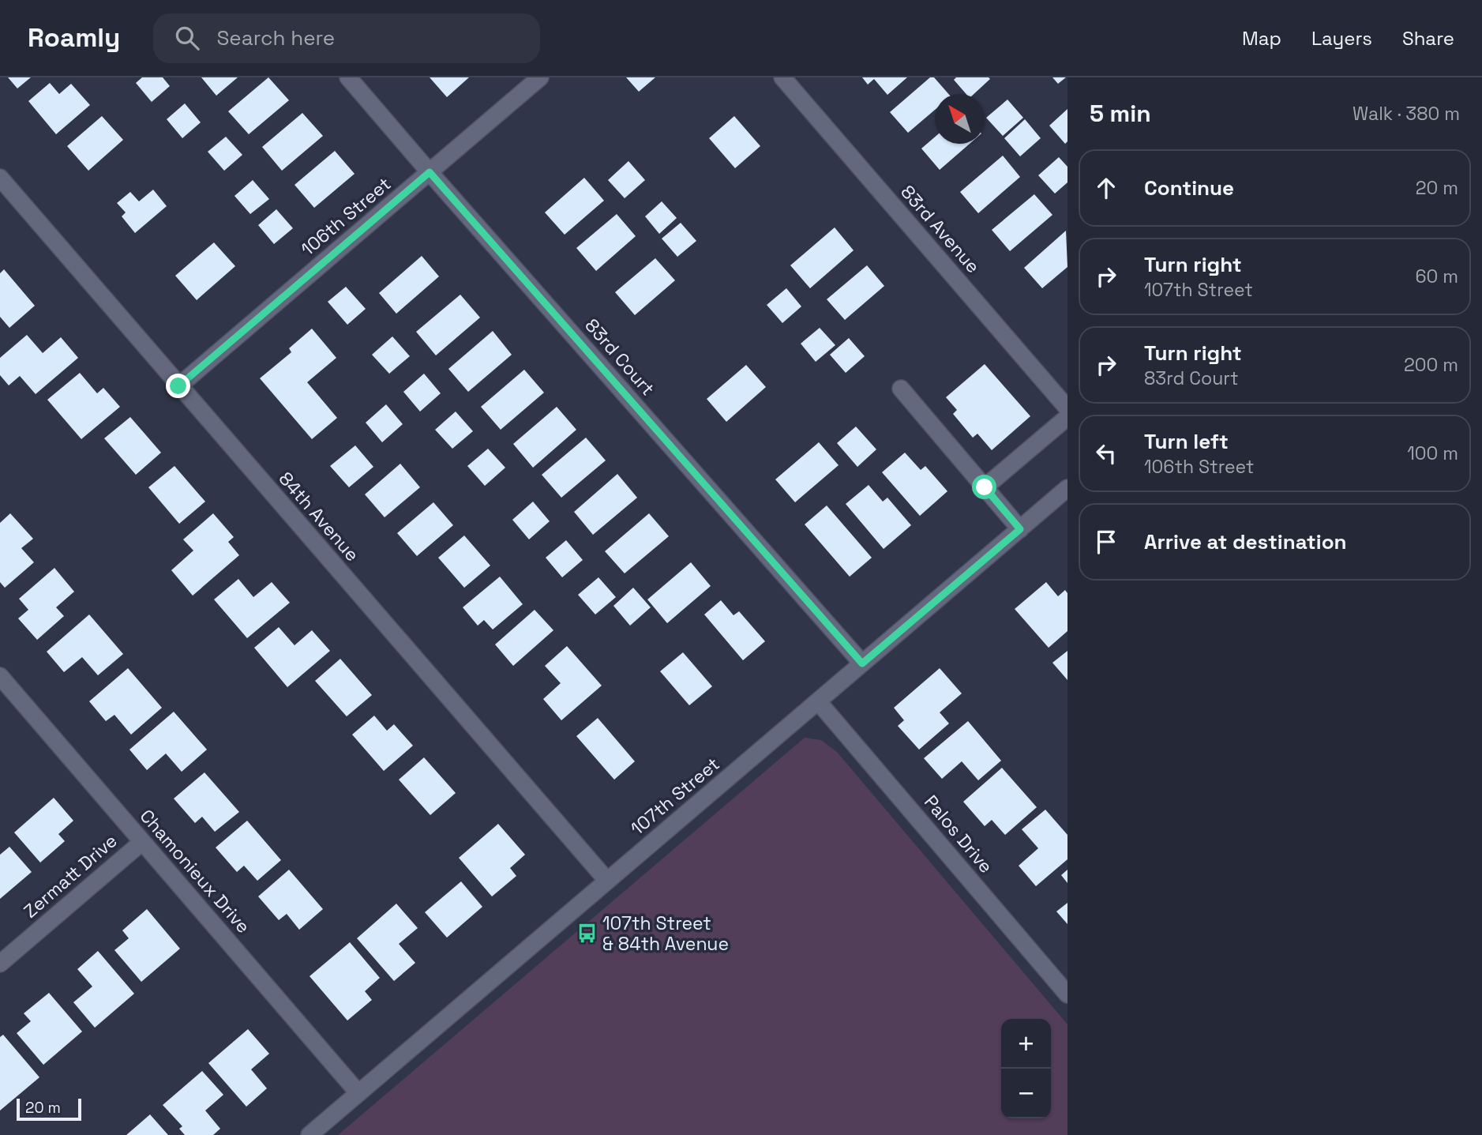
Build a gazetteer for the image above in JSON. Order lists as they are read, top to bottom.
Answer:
{
  "streets": {
    "street": [
      "106th Street",
      "83rd Avenue",
      "83rd Court",
      "84th Avenue",
      "107th Street",
      "Palos Drive",
      "Chamonieux Drive",
      "Zermatt Drive"
    ]
  },
  "crossings": [
    ["106th Street", "83rd Court"],
    ["106th Street", "84th Avenue"],
    ["83rd Court", "107th Street"],
    ["84th Avenue", "107th Street"],
    ["107th Street", "Palos Drive"],
    ["107th Street", "Chamonieux Drive"],
    ["Chamonieux Drive", "Zermatt Drive"]
  ],
  "places": {
    "bus stop": ["107th Street & 84th Avenue"]
  },
  "scale_bar": "20 m",
  "north": "top left",
  "page": {
    "header": "Roamly",
    "search": "Search here",
    "nav": ["Map", "Layers", "Share"],
    "heading": ["5 min", "Walk · 380 m"],
    "list": [
      ["Continue", "20 m"],
      ["Turn right", "107th Street", "60 m"],
      ["Turn right", "83rd Court", "200 m"],
      ["Turn left", "106th Street", "100 m"],
      "Arrive at destination"
    ],
    "map_buttons": ["+", "−"],
    "scale": "20 m"
  }
}
